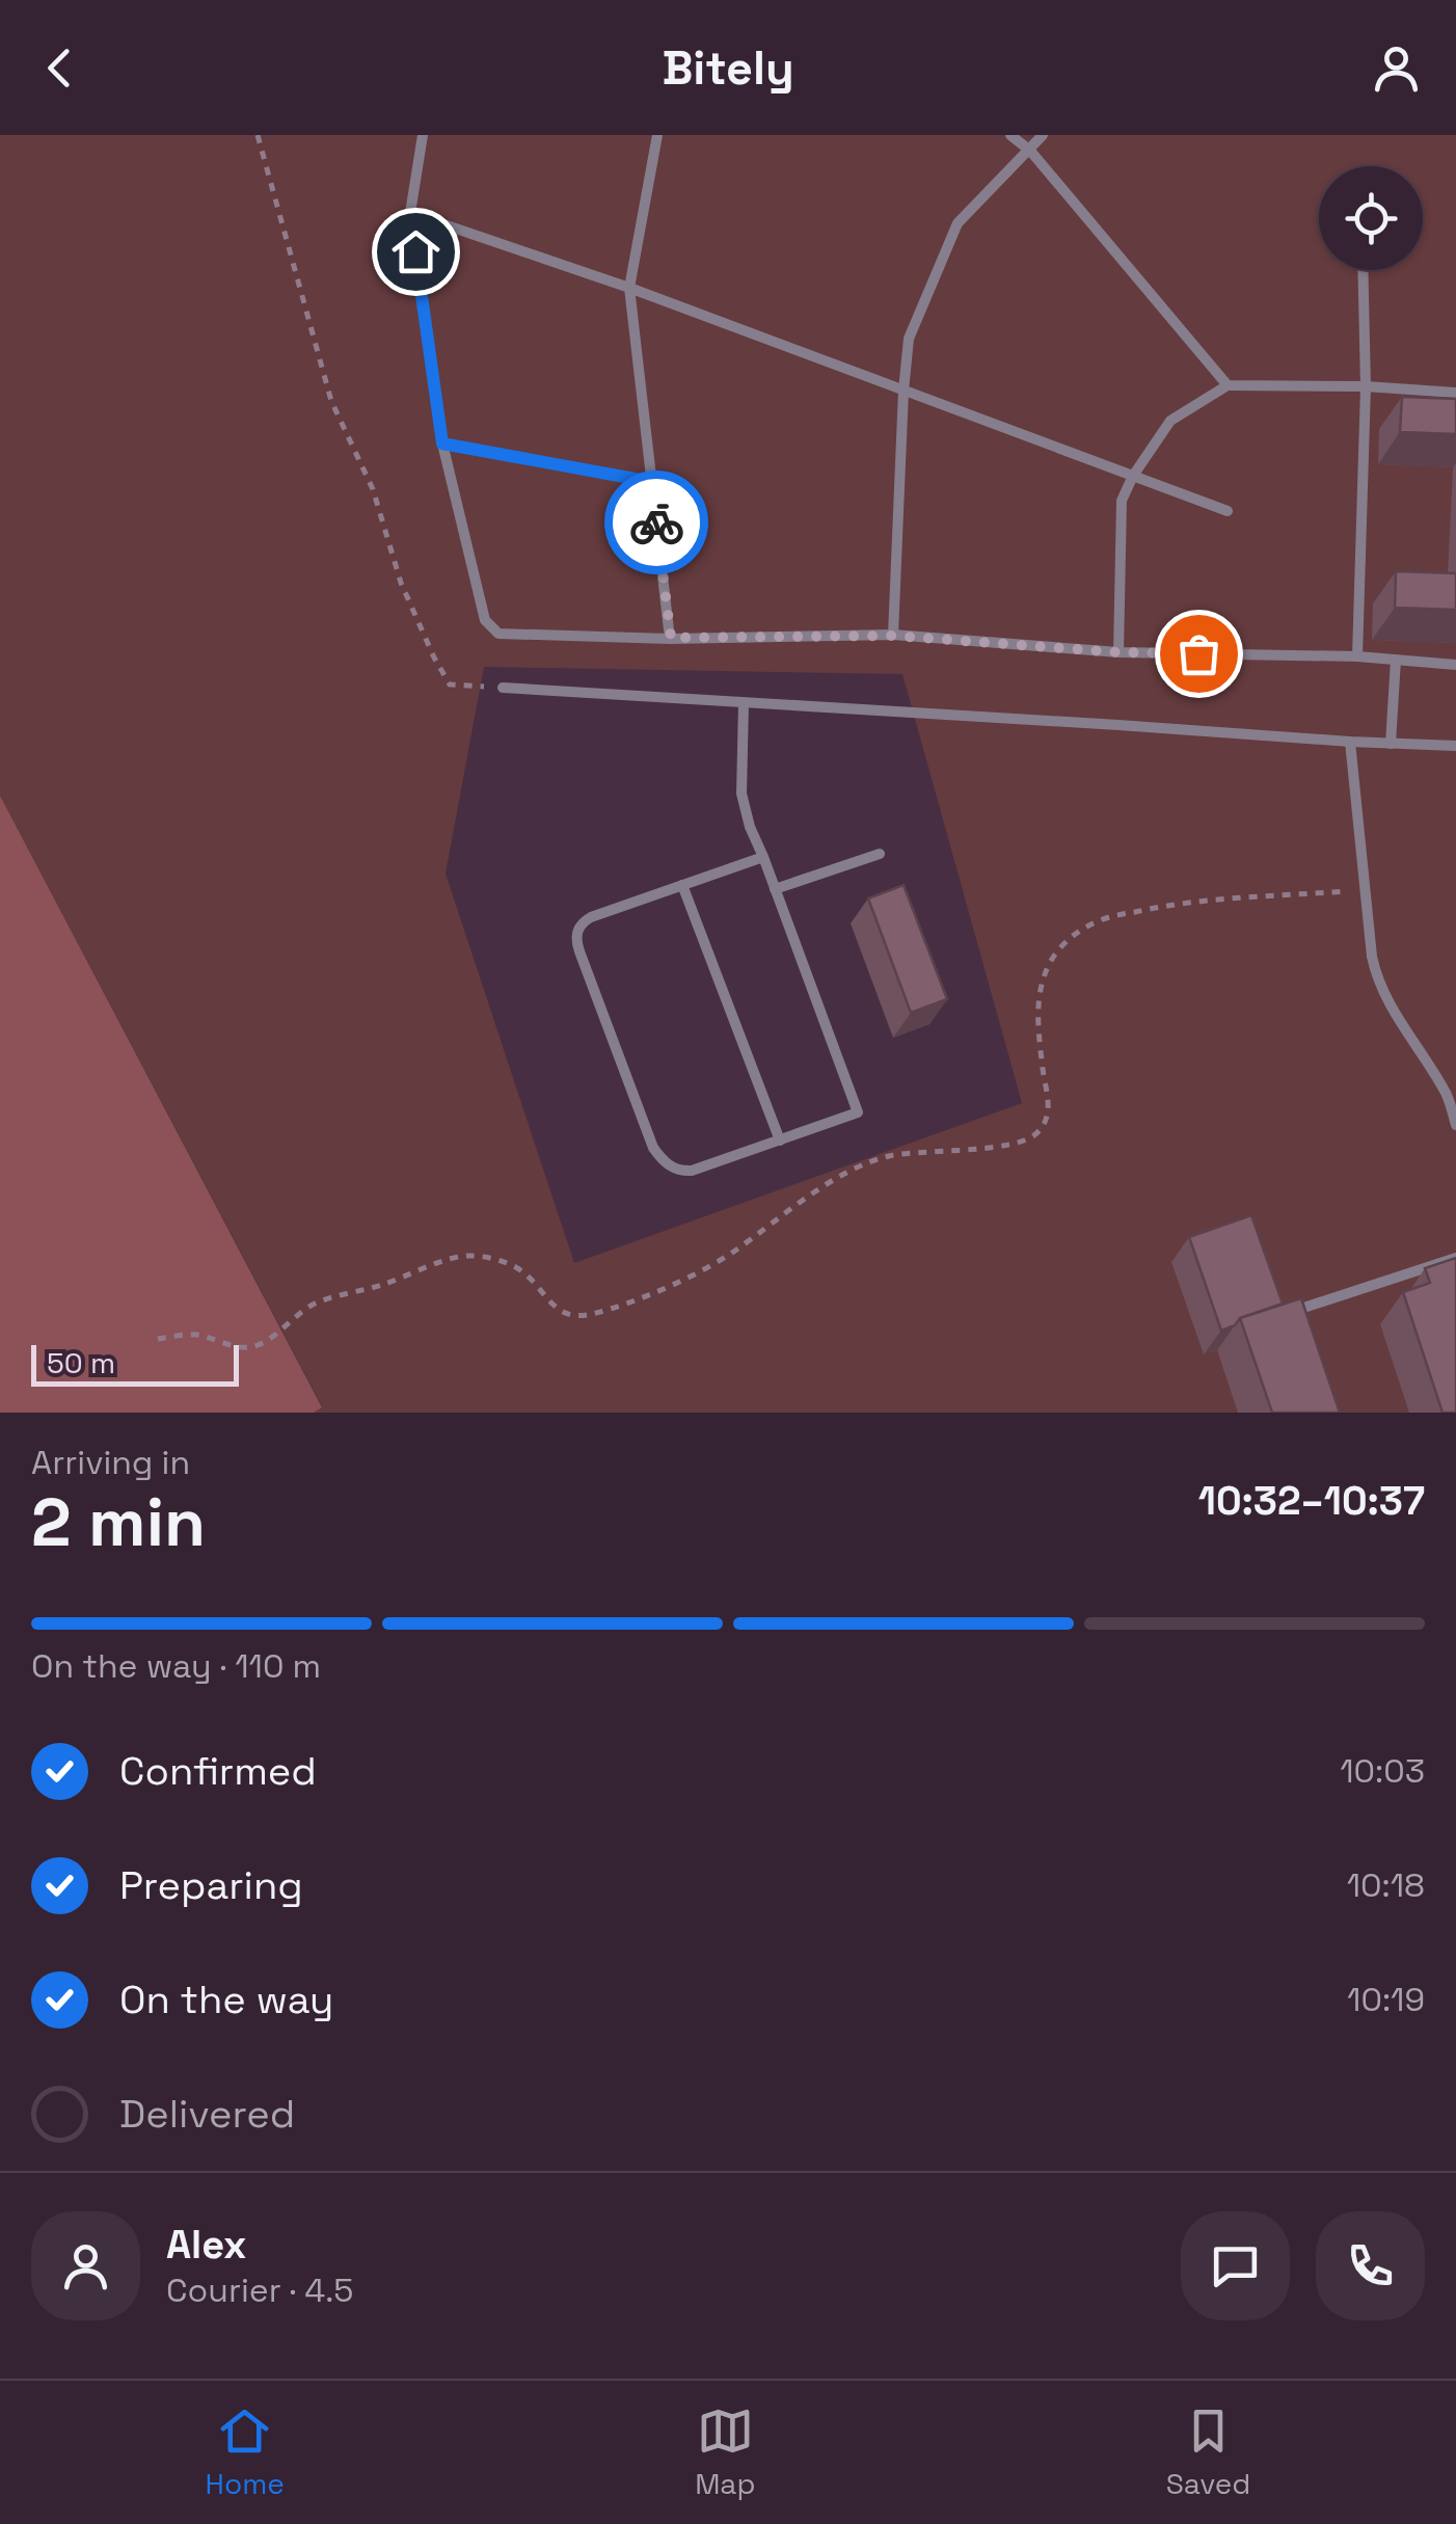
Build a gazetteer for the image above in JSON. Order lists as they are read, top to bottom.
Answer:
{
  "scale_bar": "50 m",
  "page": {
    "header": "Bitely",
    "scale": "50 m",
    "heading": ["2 min", "Arriving in", "10:32–10:37"],
    "panel": ["Alex", "Courier · 4.5"],
    "bar": "On the way · 110 m",
    "list": [
      ["Confirmed", "10:03"],
      ["Preparing", "10:18"],
      ["On the way", "10:19"],
      "Delivered"
    ],
    "tabs": ["Home", "Map", "Saved"]
  }
}
